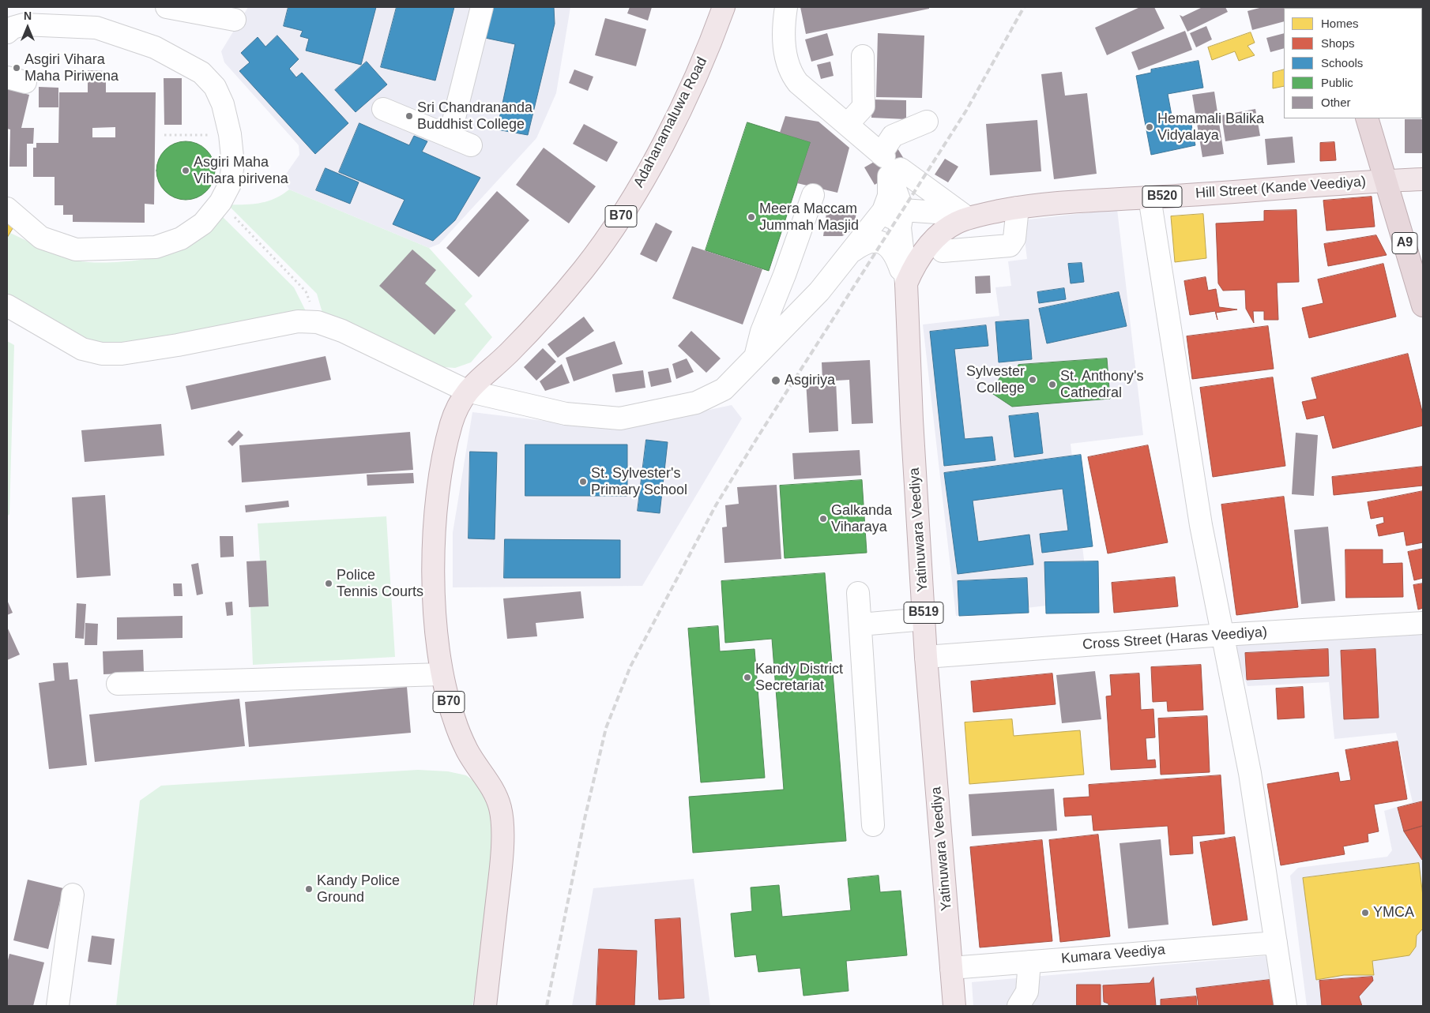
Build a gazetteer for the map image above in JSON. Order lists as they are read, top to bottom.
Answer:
{
  "streets": {
    "highway": ["A9"],
    "main road": [
      "Adahanamaluwa Road",
      "Hill Street (Kande Veediya)",
      "B520",
      "B70",
      "Yatinuwara Veediya",
      "B519"
    ],
    "street": ["Cross Street (Haras Veediya)", "Kumara Veediya"]
  },
  "crossings": [
    ["Adahanamaluwa Road", "B70"],
    ["Hill Street (Kande Veediya)", "A9"],
    ["Hill Street (Kande Veediya)", "Yatinuwara Veediya"],
    ["Yatinuwara Veediya", "Cross Street (Haras Veediya)"],
    ["Yatinuwara Veediya", "Kumara Veediya"]
  ],
  "places": [
    "Asgiri Vihara Maha Piriwena",
    "Sri Chandrananda Buddhist College",
    "Hemamali Balika Vidyalaya",
    "Asgiri Maha Vihara pirivena",
    "Meera Maccam Jummah Masjid",
    "Sylvester College",
    "Asgiriya",
    "St. Anthony's Cathedral",
    "St. Sylvester's Primary School",
    "Galkanda Viharaya",
    "Police Tennis Courts",
    "Kandy District Secretariat",
    "Kandy Police Ground",
    "YMCA"
  ],
  "legend": [
    "Homes",
    "Shops",
    "Schools",
    "Public",
    "Other"
  ],
  "north": "top"
}
